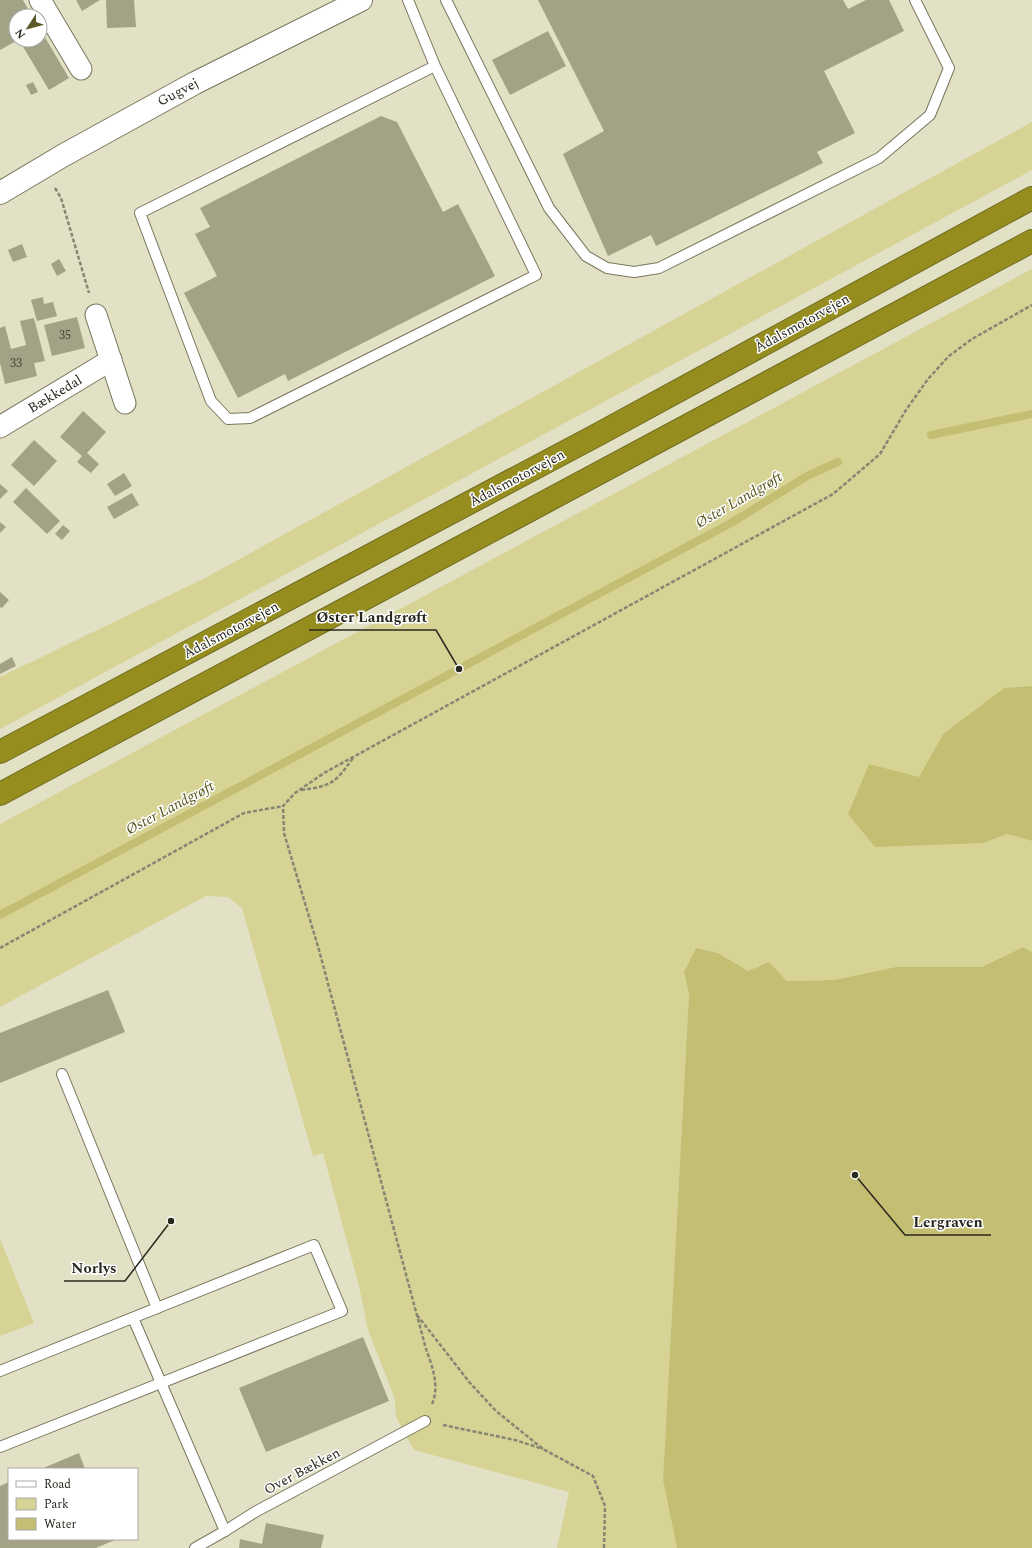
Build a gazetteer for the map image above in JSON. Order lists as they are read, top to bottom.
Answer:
{
  "streets": {
    "highway": ["Ådalsmotorvejen"],
    "street": ["Gugvej", "Bækkedal"],
    "lane": ["Over Bækken"]
  },
  "water": ["Øster Landgrøft"],
  "places": ["Øster Landgrøft", "Lergraven", "Norlys"],
  "house_numbers": ["35", "33"],
  "legend": ["Road", "Park", "Water"],
  "north": "bottom left"
}
